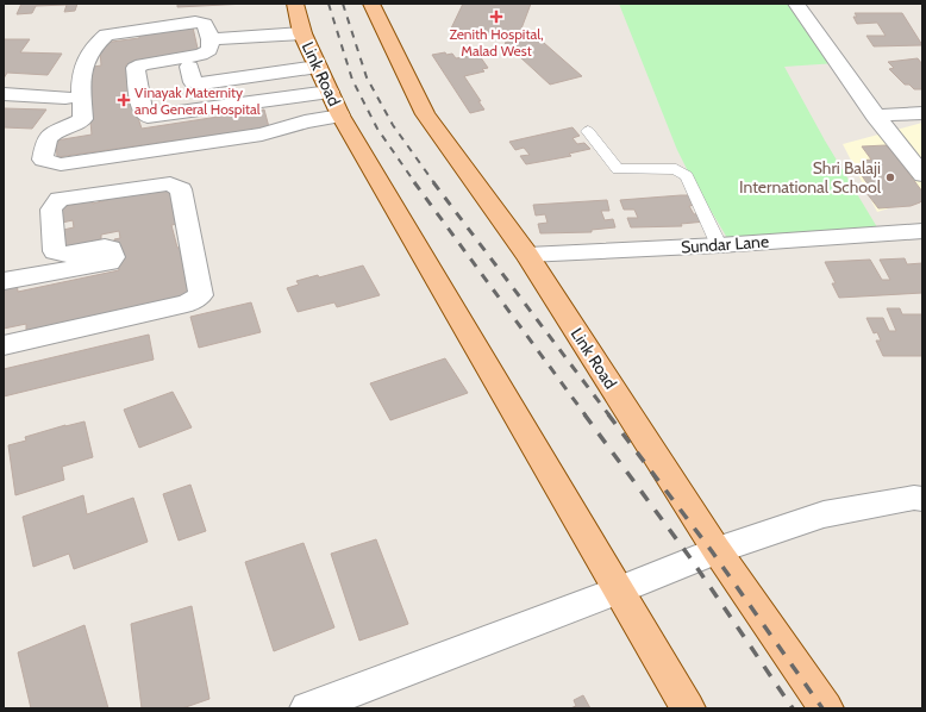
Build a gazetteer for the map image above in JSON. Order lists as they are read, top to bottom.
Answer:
{
  "streets": {
    "main road": ["Link Road"],
    "street": ["Sundar Lane"]
  },
  "crossings": [
    ["Link Road", "Sundar Lane"]
  ],
  "places": {
    "health": ["Zenith Hospital, Malad West", "Vinayak Maternity and General Hospital"],
    "other": ["Shri Balaji International School"]
  }
}
